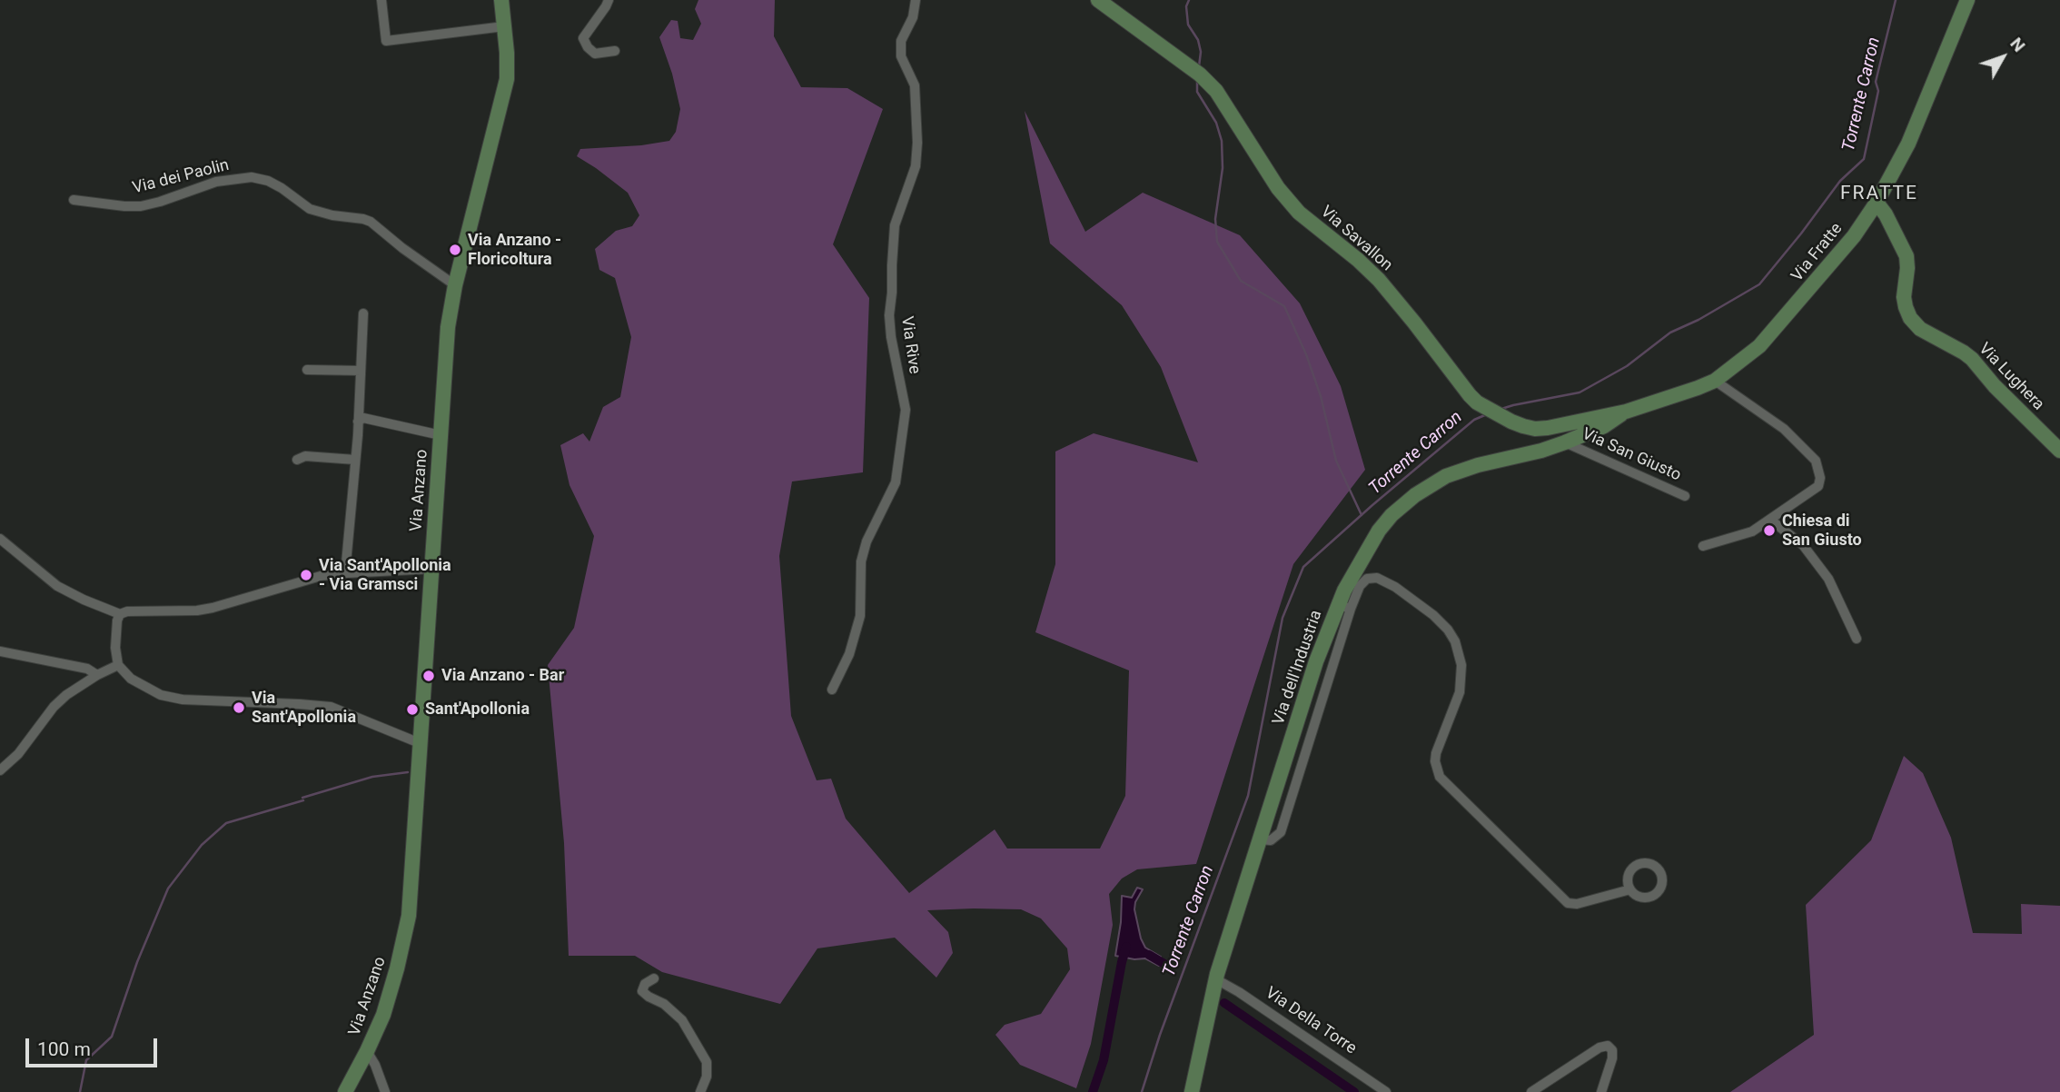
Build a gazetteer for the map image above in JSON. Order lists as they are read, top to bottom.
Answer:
{
  "streets": {
    "main road": [
      "Via Savallon",
      "Via Fratte",
      "Via Lughera",
      "Via Anzano",
      "Via dell'Industria"
    ],
    "street": [
      "Via dei Paolin",
      "Via Rive",
      "Via San Giusto",
      "Via Della Torre"
    ]
  },
  "crossings": [
    ["Via dei Paolin", "Via Anzano"],
    ["Via Savallon", "Via Fratte"],
    ["Via Savallon", "Via dell'Industria"],
    ["Via Fratte", "Via Lughera"],
    ["Via Fratte", "Via dell'Industria"],
    ["Via San Giusto", "Via dell'Industria"],
    ["Via dell'Industria", "Via Della Torre"]
  ],
  "districts": ["FRATTE"],
  "water": ["Torrente Carron"],
  "places": [
    "Via Anzano - Floricoltura",
    "Chiesa di San Giusto",
    "Via Sant'Apollonia - Via Gramsci",
    "Via Anzano - Bar",
    "Via Sant'Apollonia",
    "Sant'Apollonia"
  ],
  "scale_bar": "100 m",
  "north": "top right"
}
